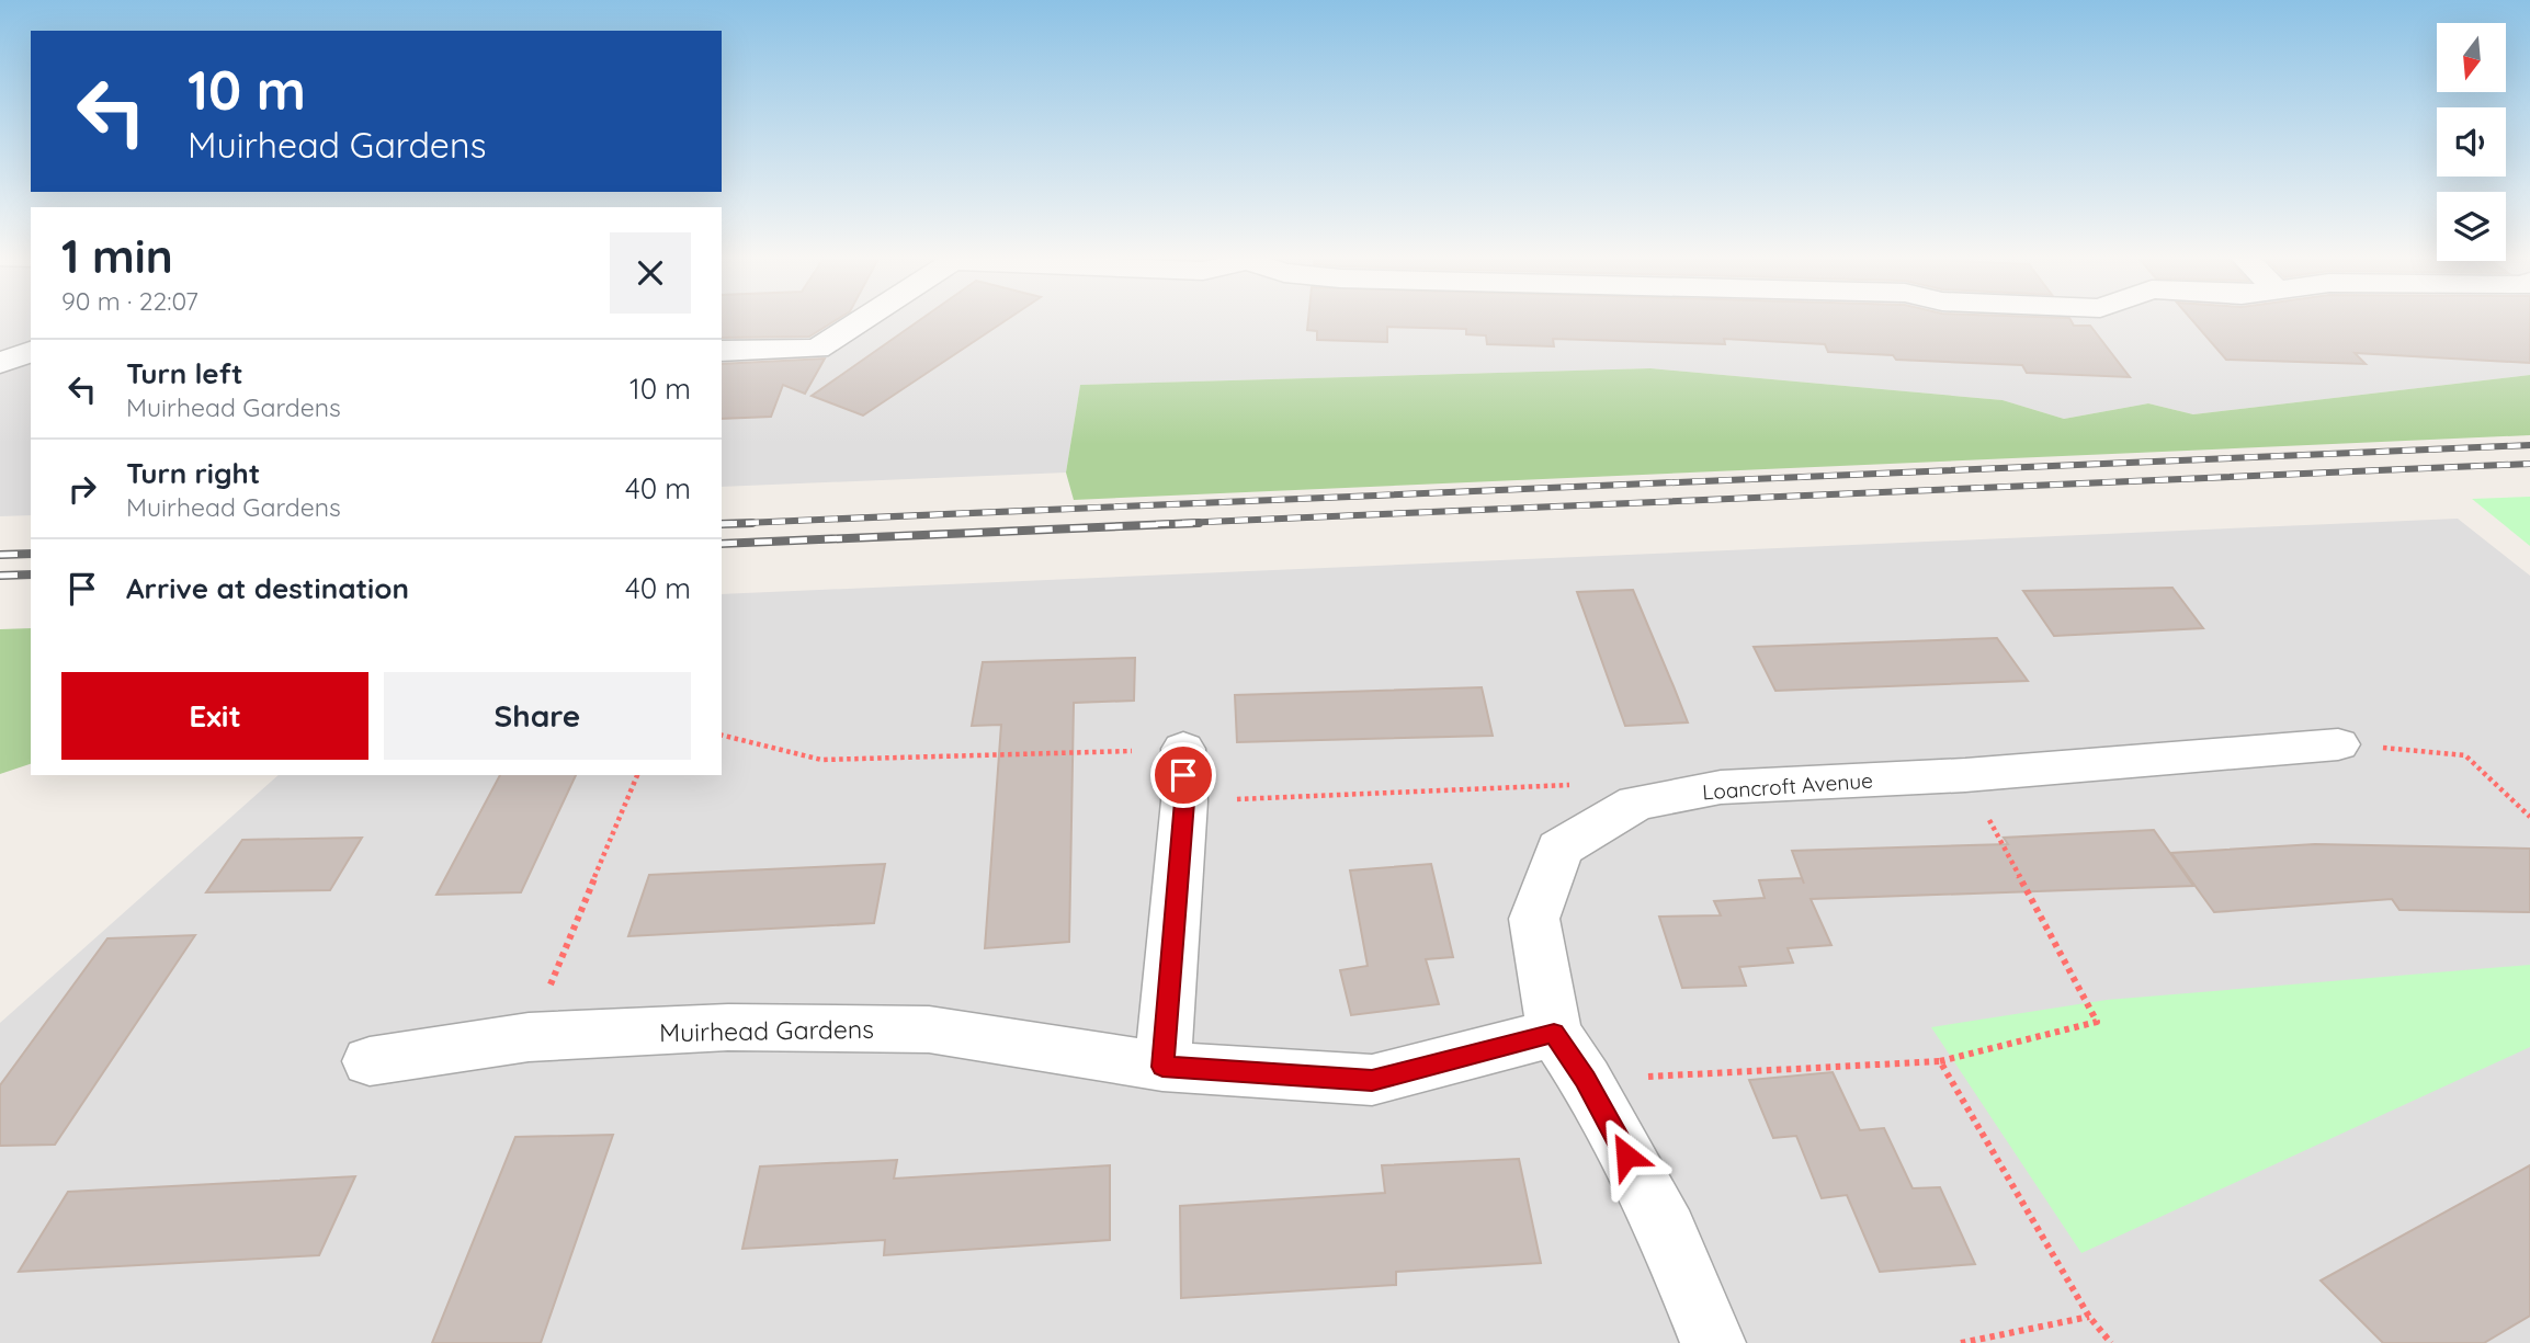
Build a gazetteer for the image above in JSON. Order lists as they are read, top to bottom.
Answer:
{
  "streets": {
    "street": ["Loancroft Avenue", "Muirhead Gardens"]
  },
  "crossings": [
    ["Loancroft Avenue", "Muirhead Gardens"]
  ],
  "north": "bottom",
  "page": {
    "turn": ["10 m", "Muirhead Gardens"],
    "heading": ["1 min", "90 m · 22:07"],
    "list": [
      {
        "name": "Turn left",
        "note": "Muirhead Gardens",
        "value": "10 m"
      },
      {
        "name": "Turn right",
        "note": "Muirhead Gardens",
        "value": "40 m"
      },
      {
        "name": "Arrive at destination",
        "value": "40 m"
      }
    ],
    "buttons": ["Exit", "Share"]
  }
}
